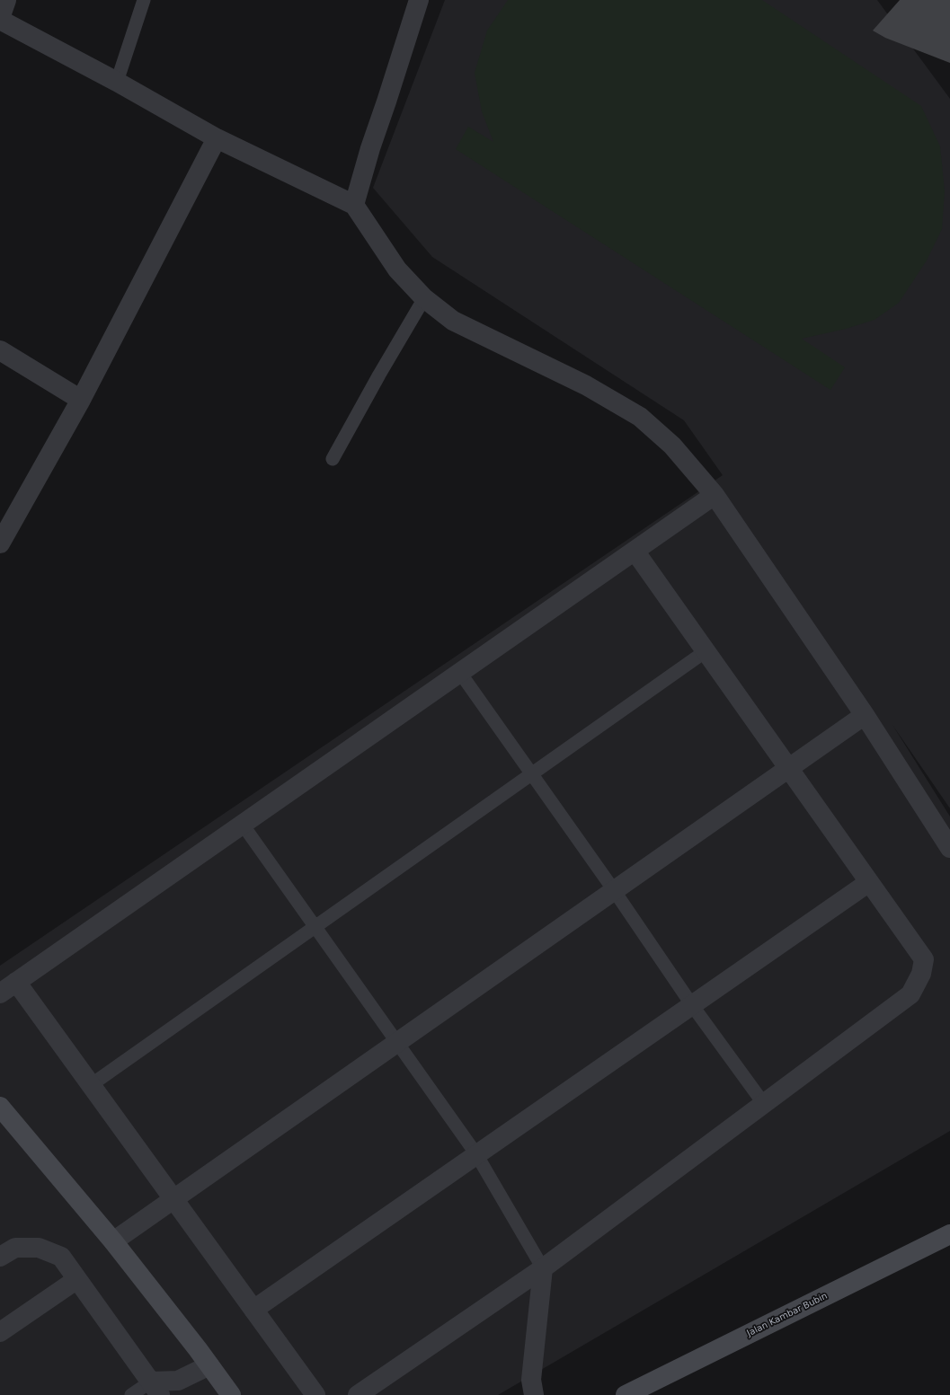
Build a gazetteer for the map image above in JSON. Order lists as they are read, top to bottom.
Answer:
{
  "streets": {
    "street": ["Jalan Kambar Bubin"]
  }
}
